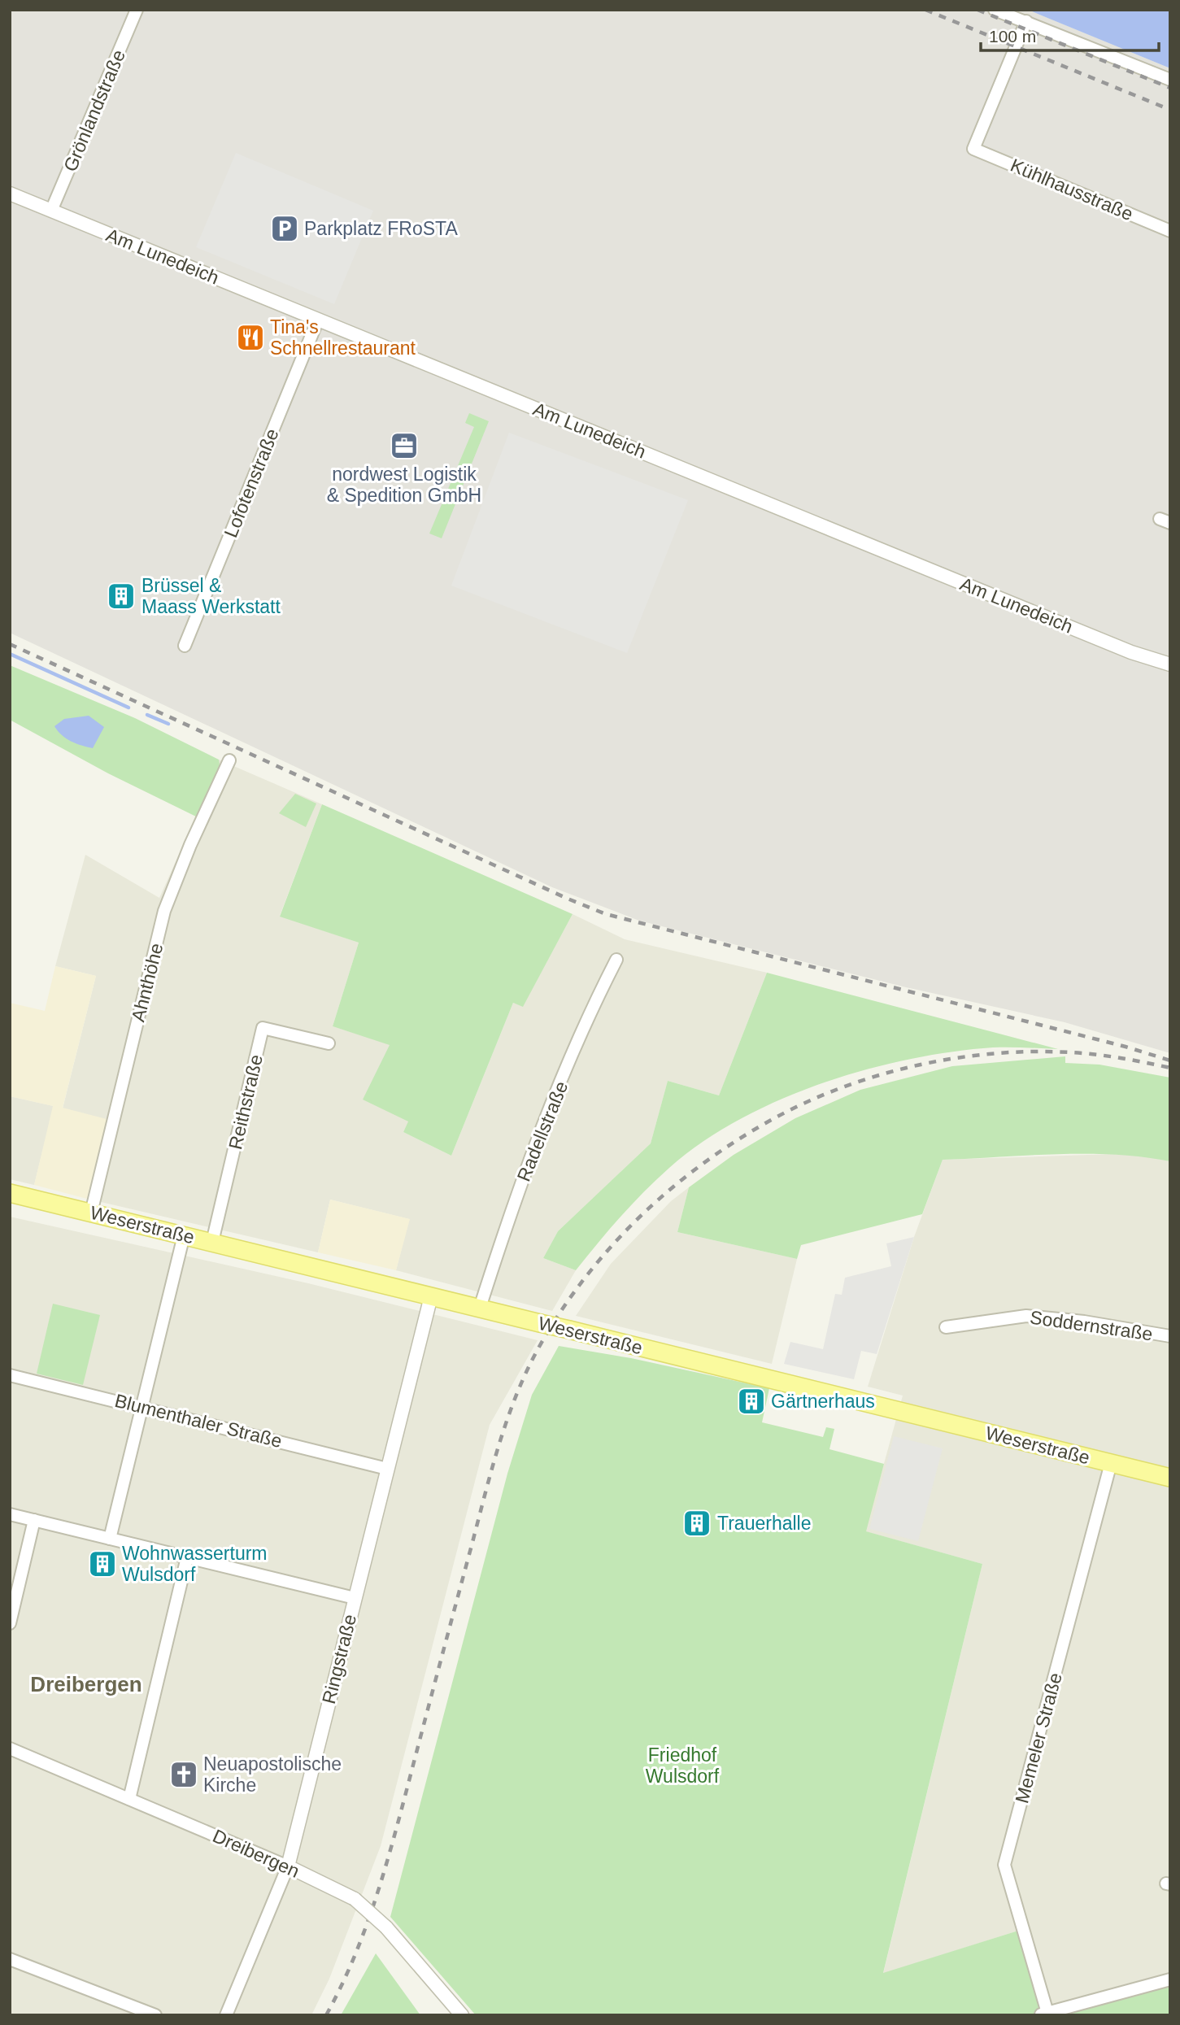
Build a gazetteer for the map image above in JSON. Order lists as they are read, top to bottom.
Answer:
{
  "streets": {
    "main road": ["Weserstraße"],
    "street": [
      "Grönlandstraße",
      "Kühlhausstraße",
      "Am Lunedeich",
      "Lofotenstraße",
      "Ahnthöhe",
      "Reithstraße",
      "Radellstraße",
      "Soddernstraße",
      "Blumenthaler Straße",
      "Ringstraße",
      "Memeler Straße",
      "Dreibergen"
    ]
  },
  "crossings": [
    ["Grönlandstraße", "Am Lunedeich"],
    ["Am Lunedeich", "Lofotenstraße"],
    ["Ahnthöhe", "Weserstraße"],
    ["Reithstraße", "Weserstraße"],
    ["Radellstraße", "Weserstraße"],
    ["Weserstraße", "Ringstraße"],
    ["Weserstraße", "Memeler Straße"],
    ["Blumenthaler Straße", "Ringstraße"],
    ["Ringstraße", "Dreibergen"]
  ],
  "districts": ["Dreibergen"],
  "parks": ["Friedhof Wulsdorf"],
  "places": {
    "parking": ["Parkplatz FRoSTA"],
    "restaurant": ["Tina's Schnellrestaurant"],
    "office": ["nordwest Logistik & Spedition GmbH"],
    "building": [
      "Brüssel & Maass Werkstatt",
      "Gärtnerhaus",
      "Trauerhalle",
      "Wohnwasserturm Wulsdorf"
    ],
    "church": ["Neuapostolische Kirche"]
  },
  "scale_bar": "100 m"
}
